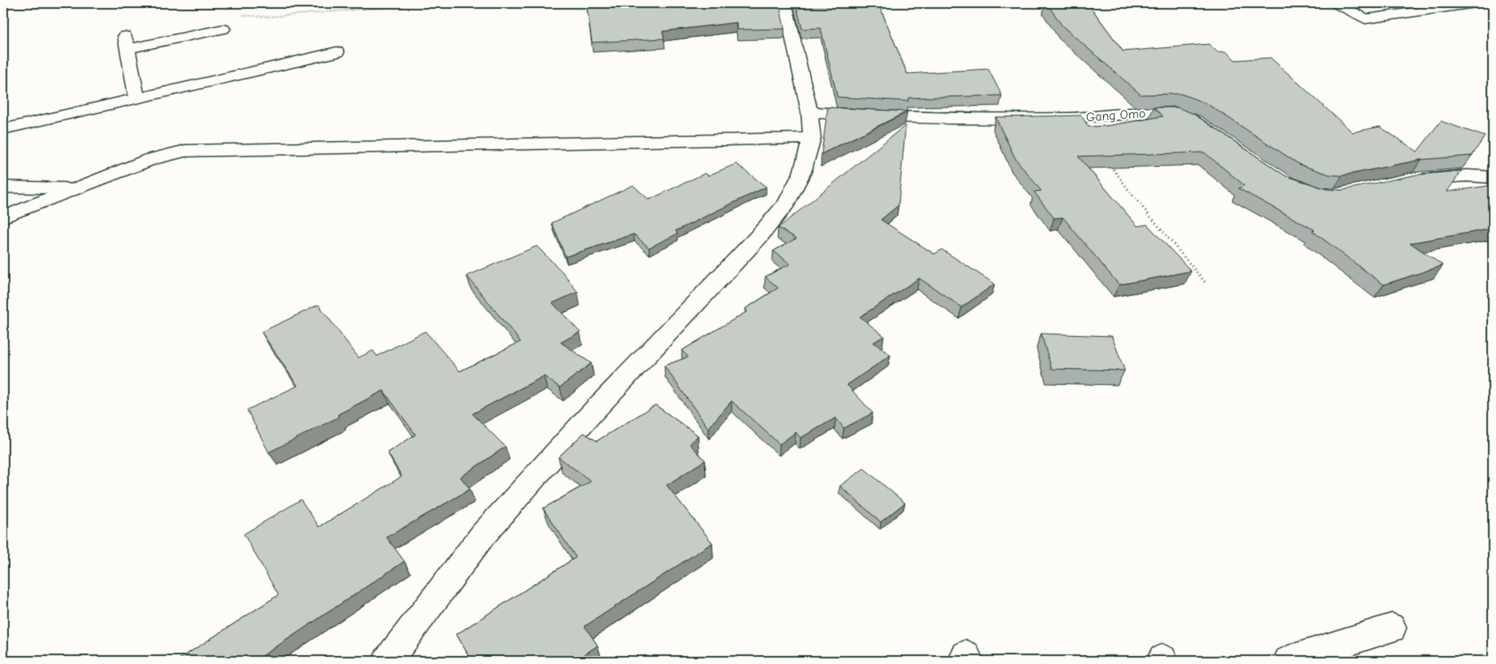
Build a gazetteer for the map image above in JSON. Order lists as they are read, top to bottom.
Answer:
{
  "streets": {
    "street": ["Gang Omo"]
  }
}
